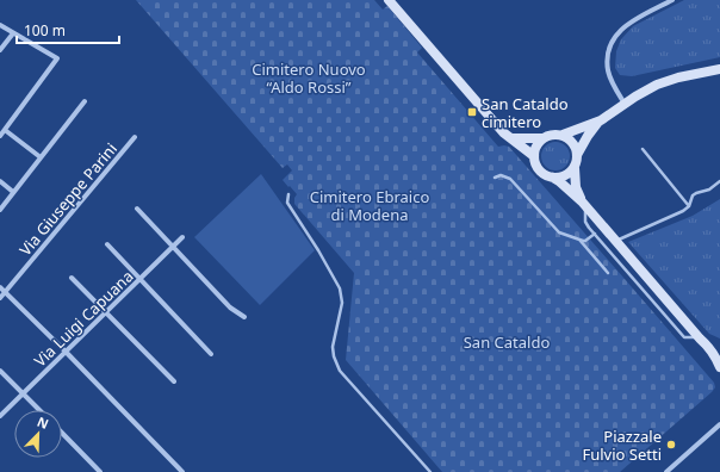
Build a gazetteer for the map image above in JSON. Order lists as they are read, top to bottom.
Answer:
{
  "streets": {
    "street": ["Via Giuseppe Parini", "Via Luigi Capuana"]
  },
  "parks": ["Cimitero Nuovo “Aldo Rossi”", "Cimitero Ebraico di Modena", "San Cataldo"],
  "places": {
    "transit": ["San Cataldo cimitero"],
    "other": ["Piazzale Fulvio Setti"]
  },
  "scale_bar": "100 m",
  "north": "top right"
}
